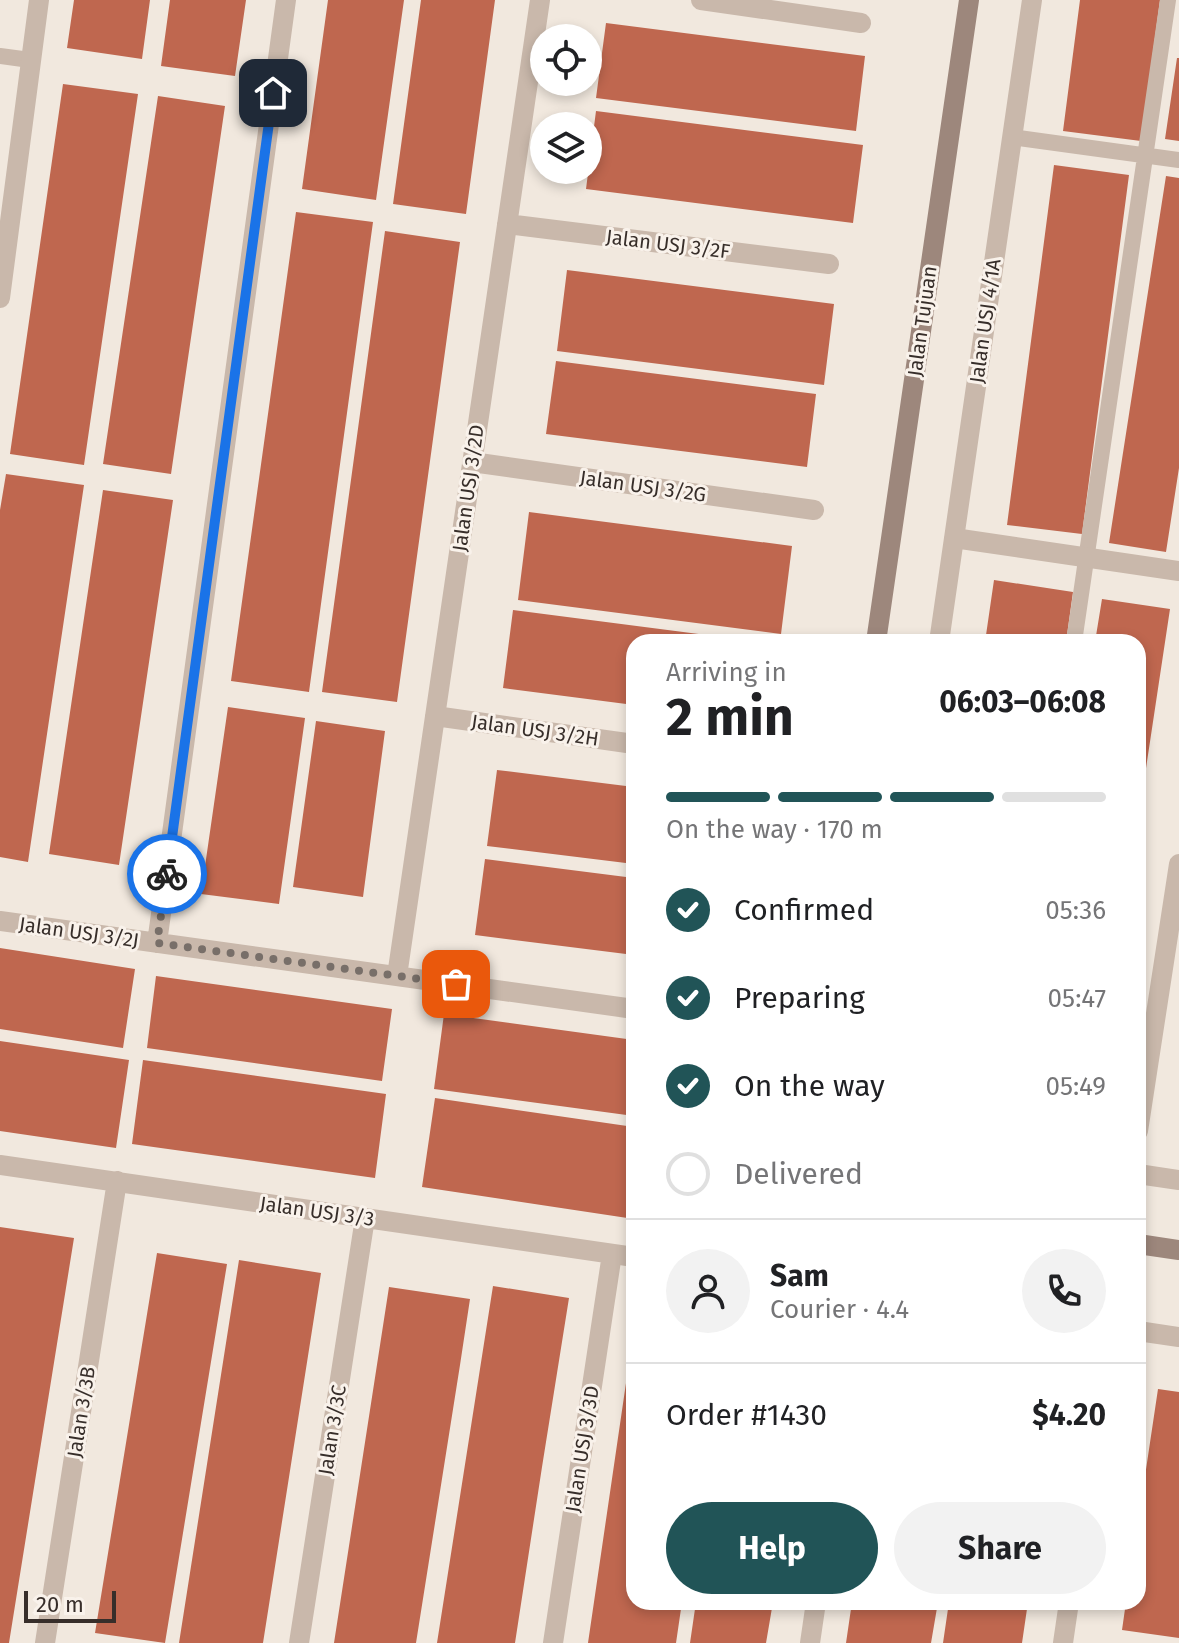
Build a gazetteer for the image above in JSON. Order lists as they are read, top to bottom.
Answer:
{
  "streets": {
    "street": [
      "Jalan USJ 3/2F",
      "Jalan Tujuan",
      "Jalan USJ 4/1A",
      "Jalan USJ 3/2G",
      "Jalan USJ 3/2D",
      "Jalan USJ 3/2H",
      "Jalan USJ 3/2J",
      "Jalan USJ 3/3",
      "Jalan 3/3B",
      "Jalan 3/3C",
      "Jalan USJ 3/3D"
    ]
  },
  "crossings": [
    ["Jalan USJ 3/2F", "Jalan USJ 3/2D"],
    ["Jalan USJ 3/2G", "Jalan USJ 3/2D"],
    ["Jalan USJ 3/2D", "Jalan USJ 3/2H"],
    ["Jalan USJ 3/2D", "Jalan USJ 3/2J"],
    ["Jalan USJ 3/3", "Jalan 3/3B"],
    ["Jalan USJ 3/3", "Jalan 3/3C"],
    ["Jalan USJ 3/3", "Jalan USJ 3/3D"]
  ],
  "scale_bar": "20 m",
  "page": {
    "heading": ["2 min", "Arriving in", "06:03–06:08"],
    "panel": [
      "Sam",
      "Courier · 4.4",
      "Order #1430",
      "$4.20"
    ],
    "bar": "On the way · 170 m",
    "list": [
      ["Confirmed", "05:36"],
      ["Preparing", "05:47"],
      ["On the way", "05:49"],
      "Delivered"
    ],
    "buttons": ["Help", "Share"],
    "scale": "20 m"
  }
}
